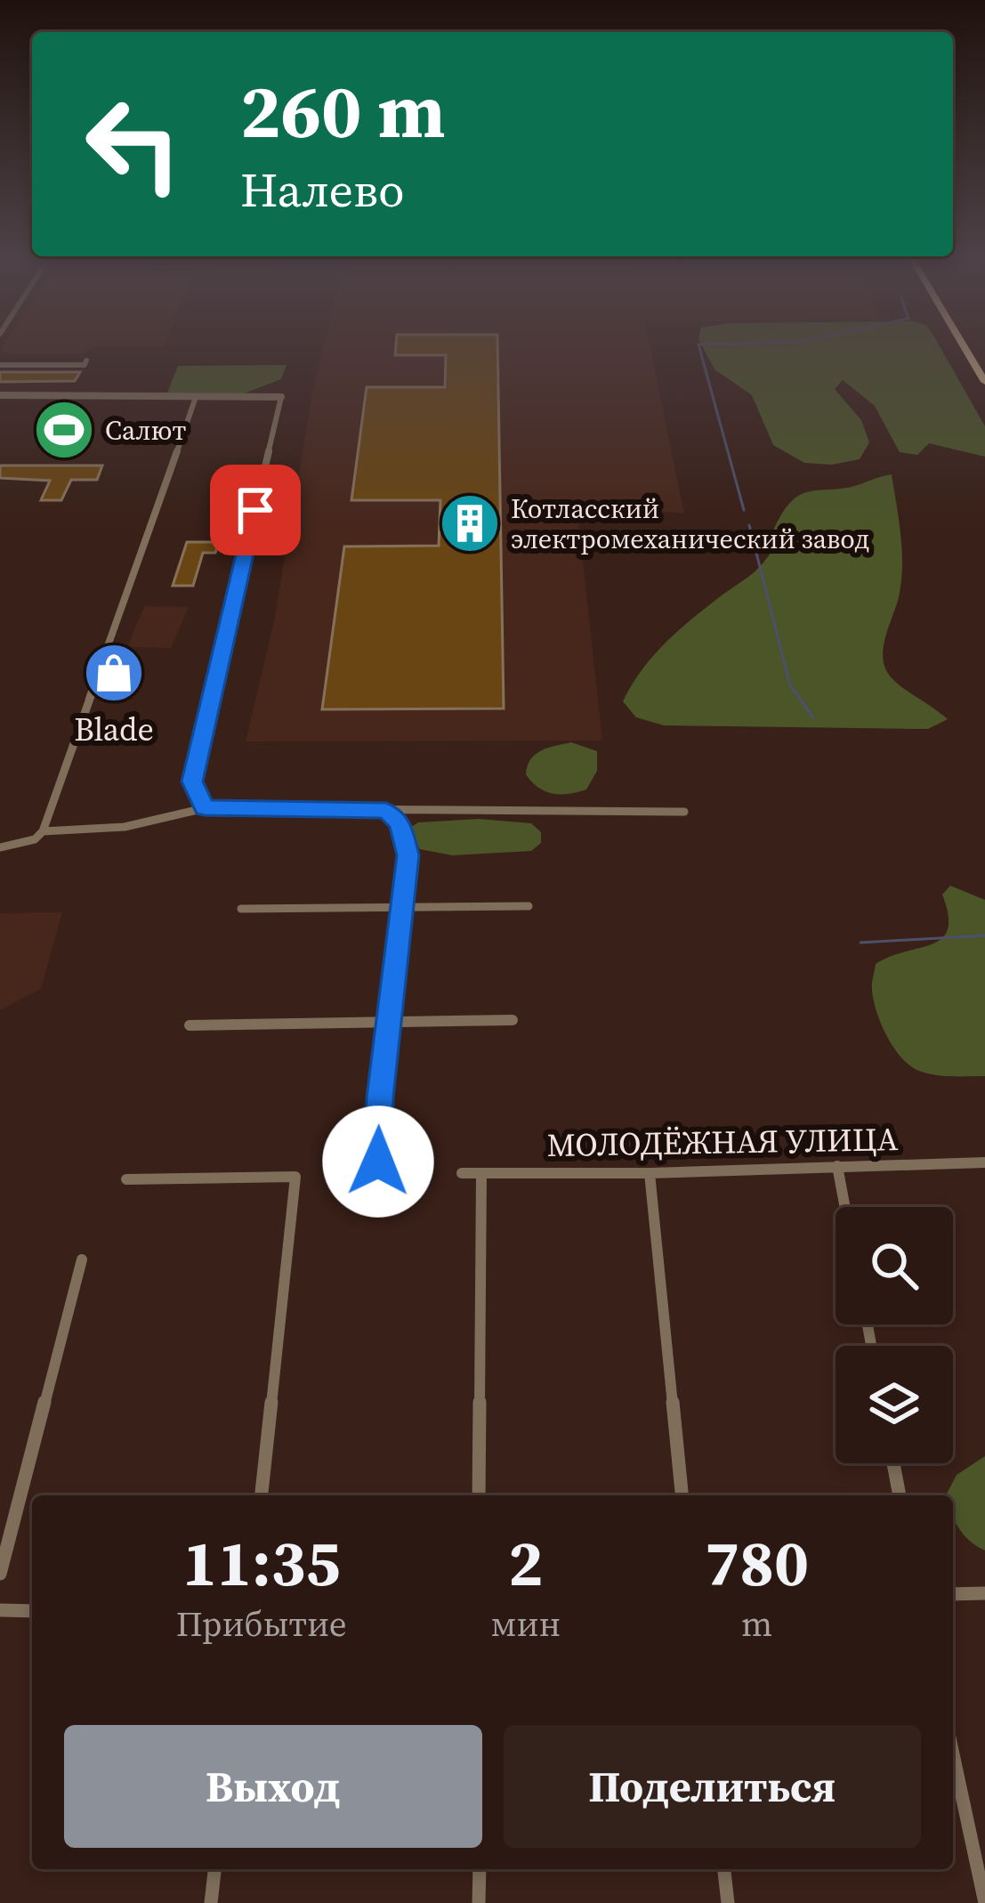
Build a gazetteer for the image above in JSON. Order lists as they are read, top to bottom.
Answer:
{
  "streets": {
    "street": ["МОЛОДЁЖНАЯ УЛИЦА"]
  },
  "places": {
    "sports": ["Салют"],
    "building": ["Котласский электромеханический завод"],
    "shop": ["Blade"]
  },
  "page": {
    "turn": ["260 m", "Налево"],
    "eta": [
      "11:35",
      "Прибытие",
      "2",
      "мин",
      "780",
      "m"
    ],
    "buttons": ["Выход", "Поделиться"]
  }
}
